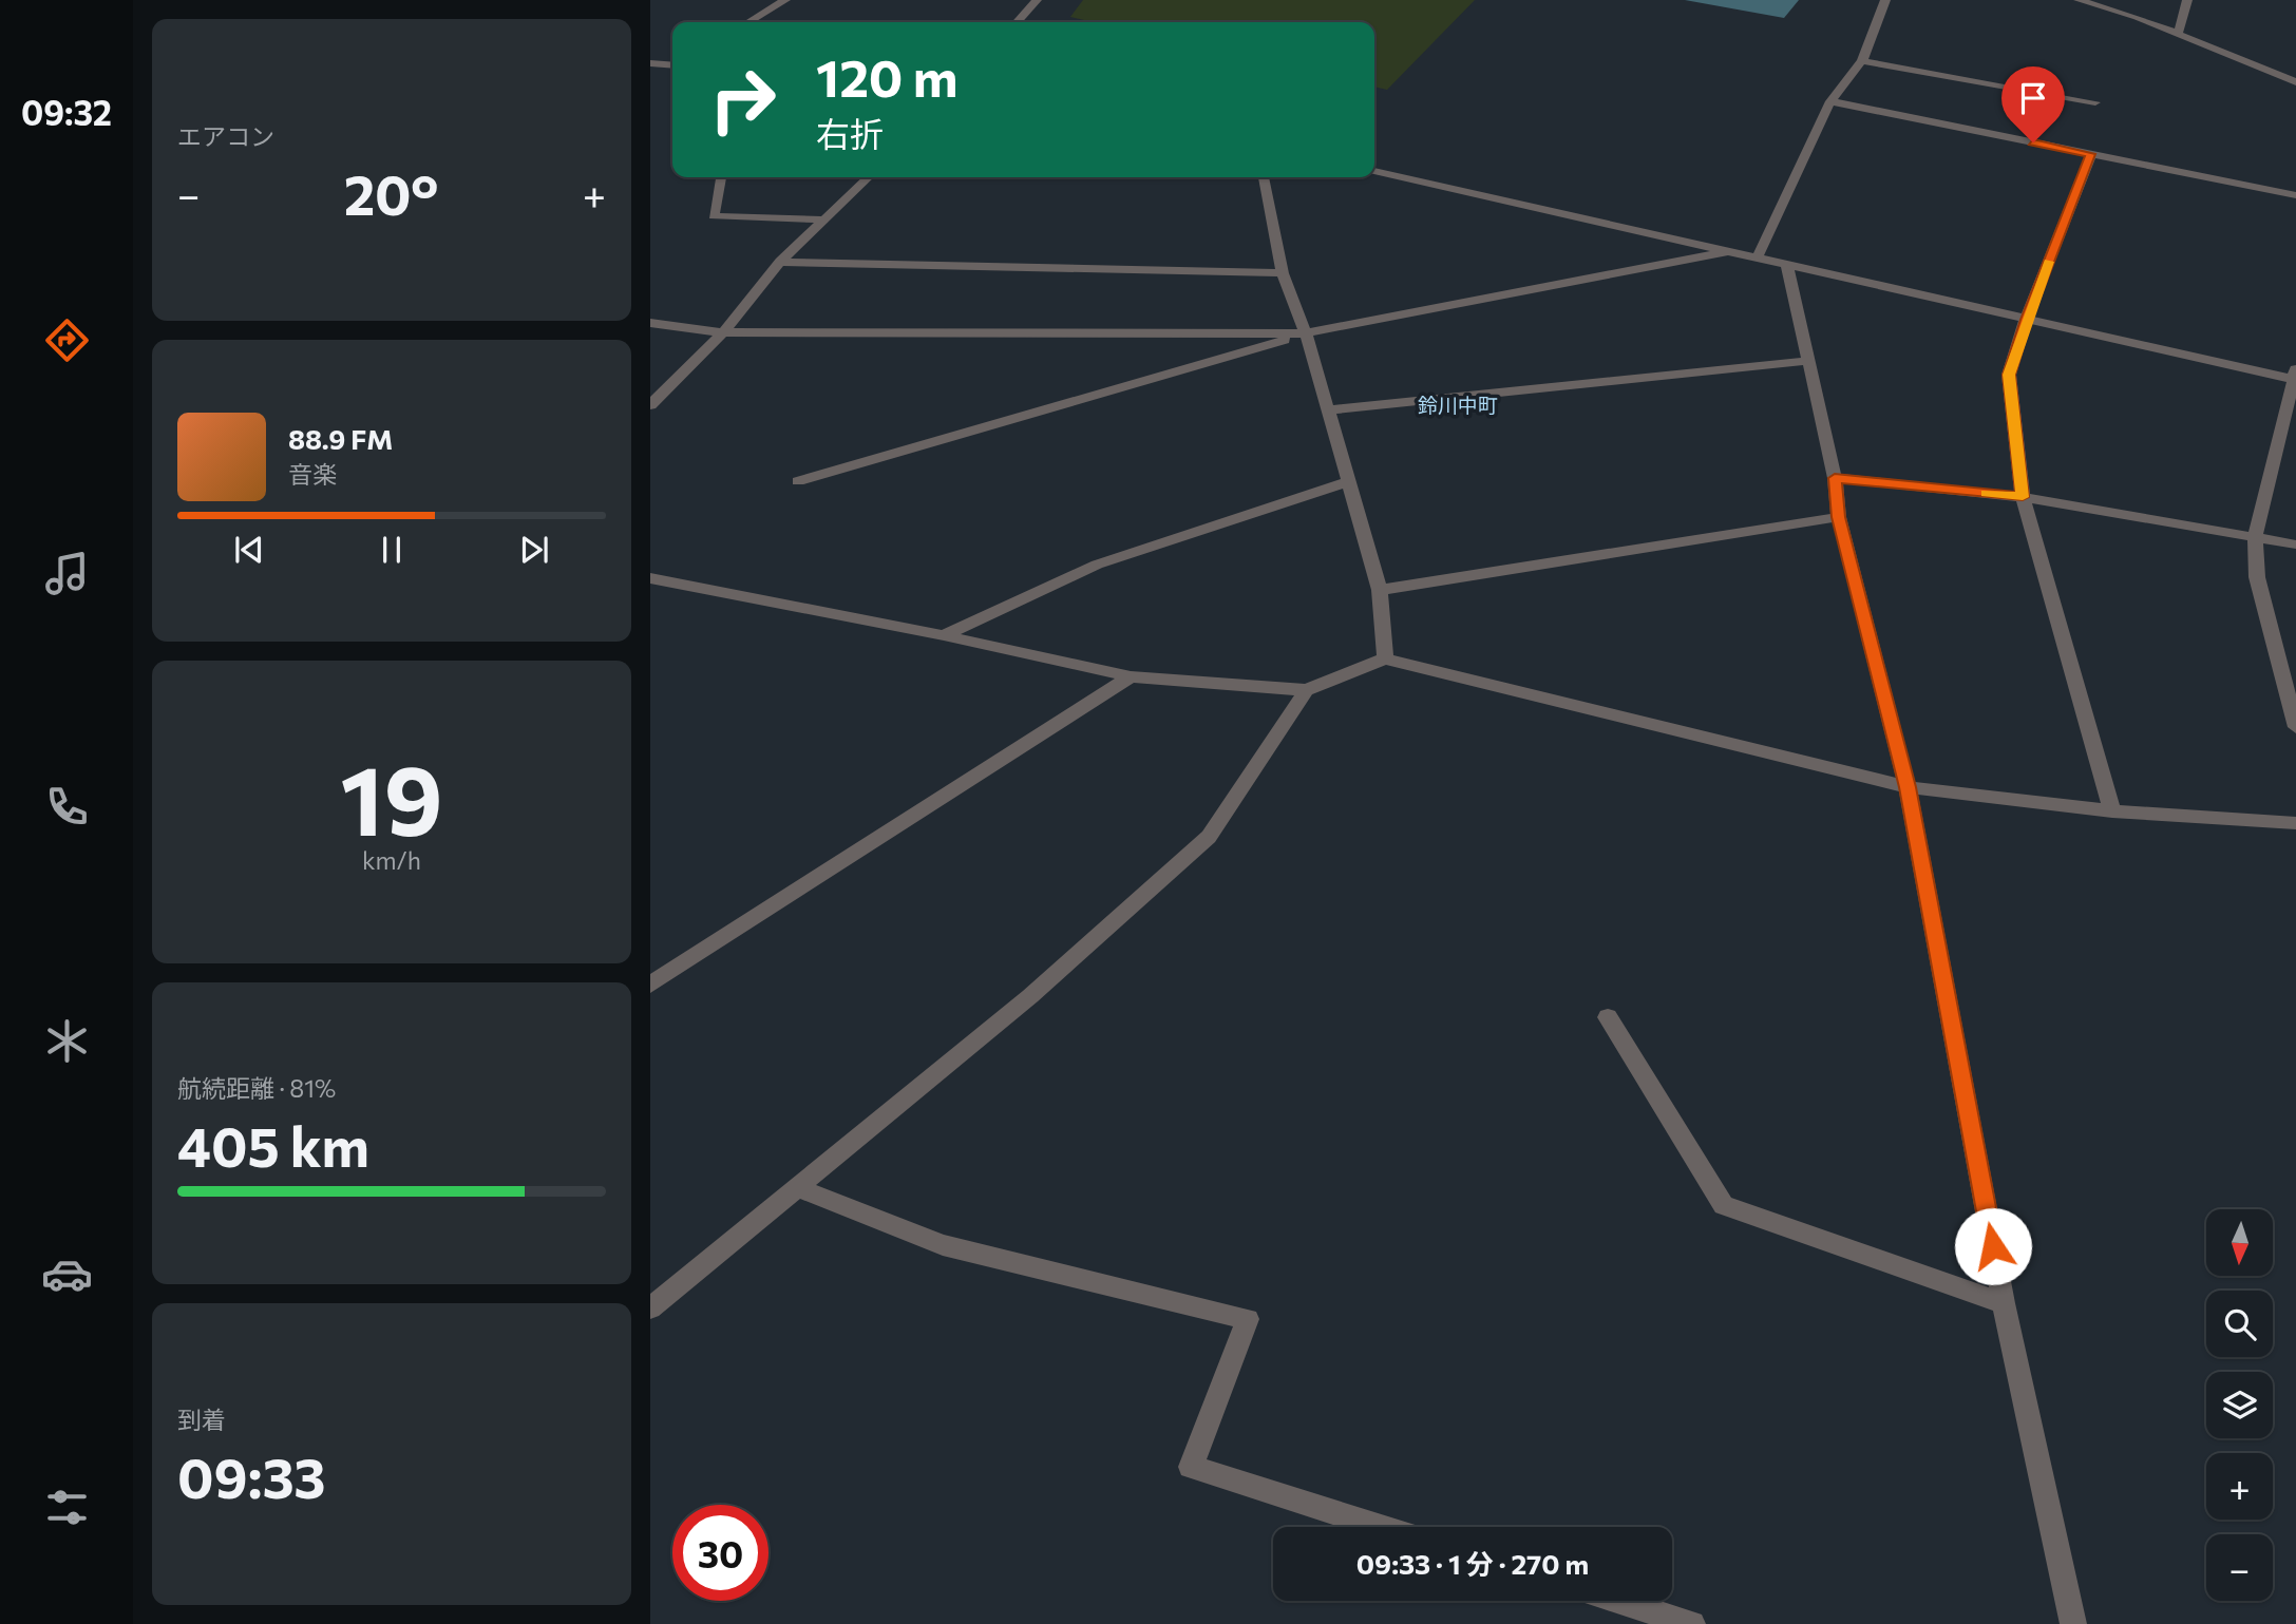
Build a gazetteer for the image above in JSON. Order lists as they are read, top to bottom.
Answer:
{
  "districts": ["鈴川中町"],
  "north": "bottom",
  "page": {
    "tabs": "09:32",
    "tile": [
      "エアコン",
      ["19", "km/h"],
      ["航続距離 · 81%", "405 km"],
      ["到着", "09:33"]
    ],
    "turn": ["120 m", "右折"],
    "heat": ["−", "20°", "+"],
    "song": ["88.9 FM", "音楽"],
    "map_buttons": ["+", "−"],
    "limit": "30",
    "trip": "09:33 · 1 分 · 270 m"
  }
}
